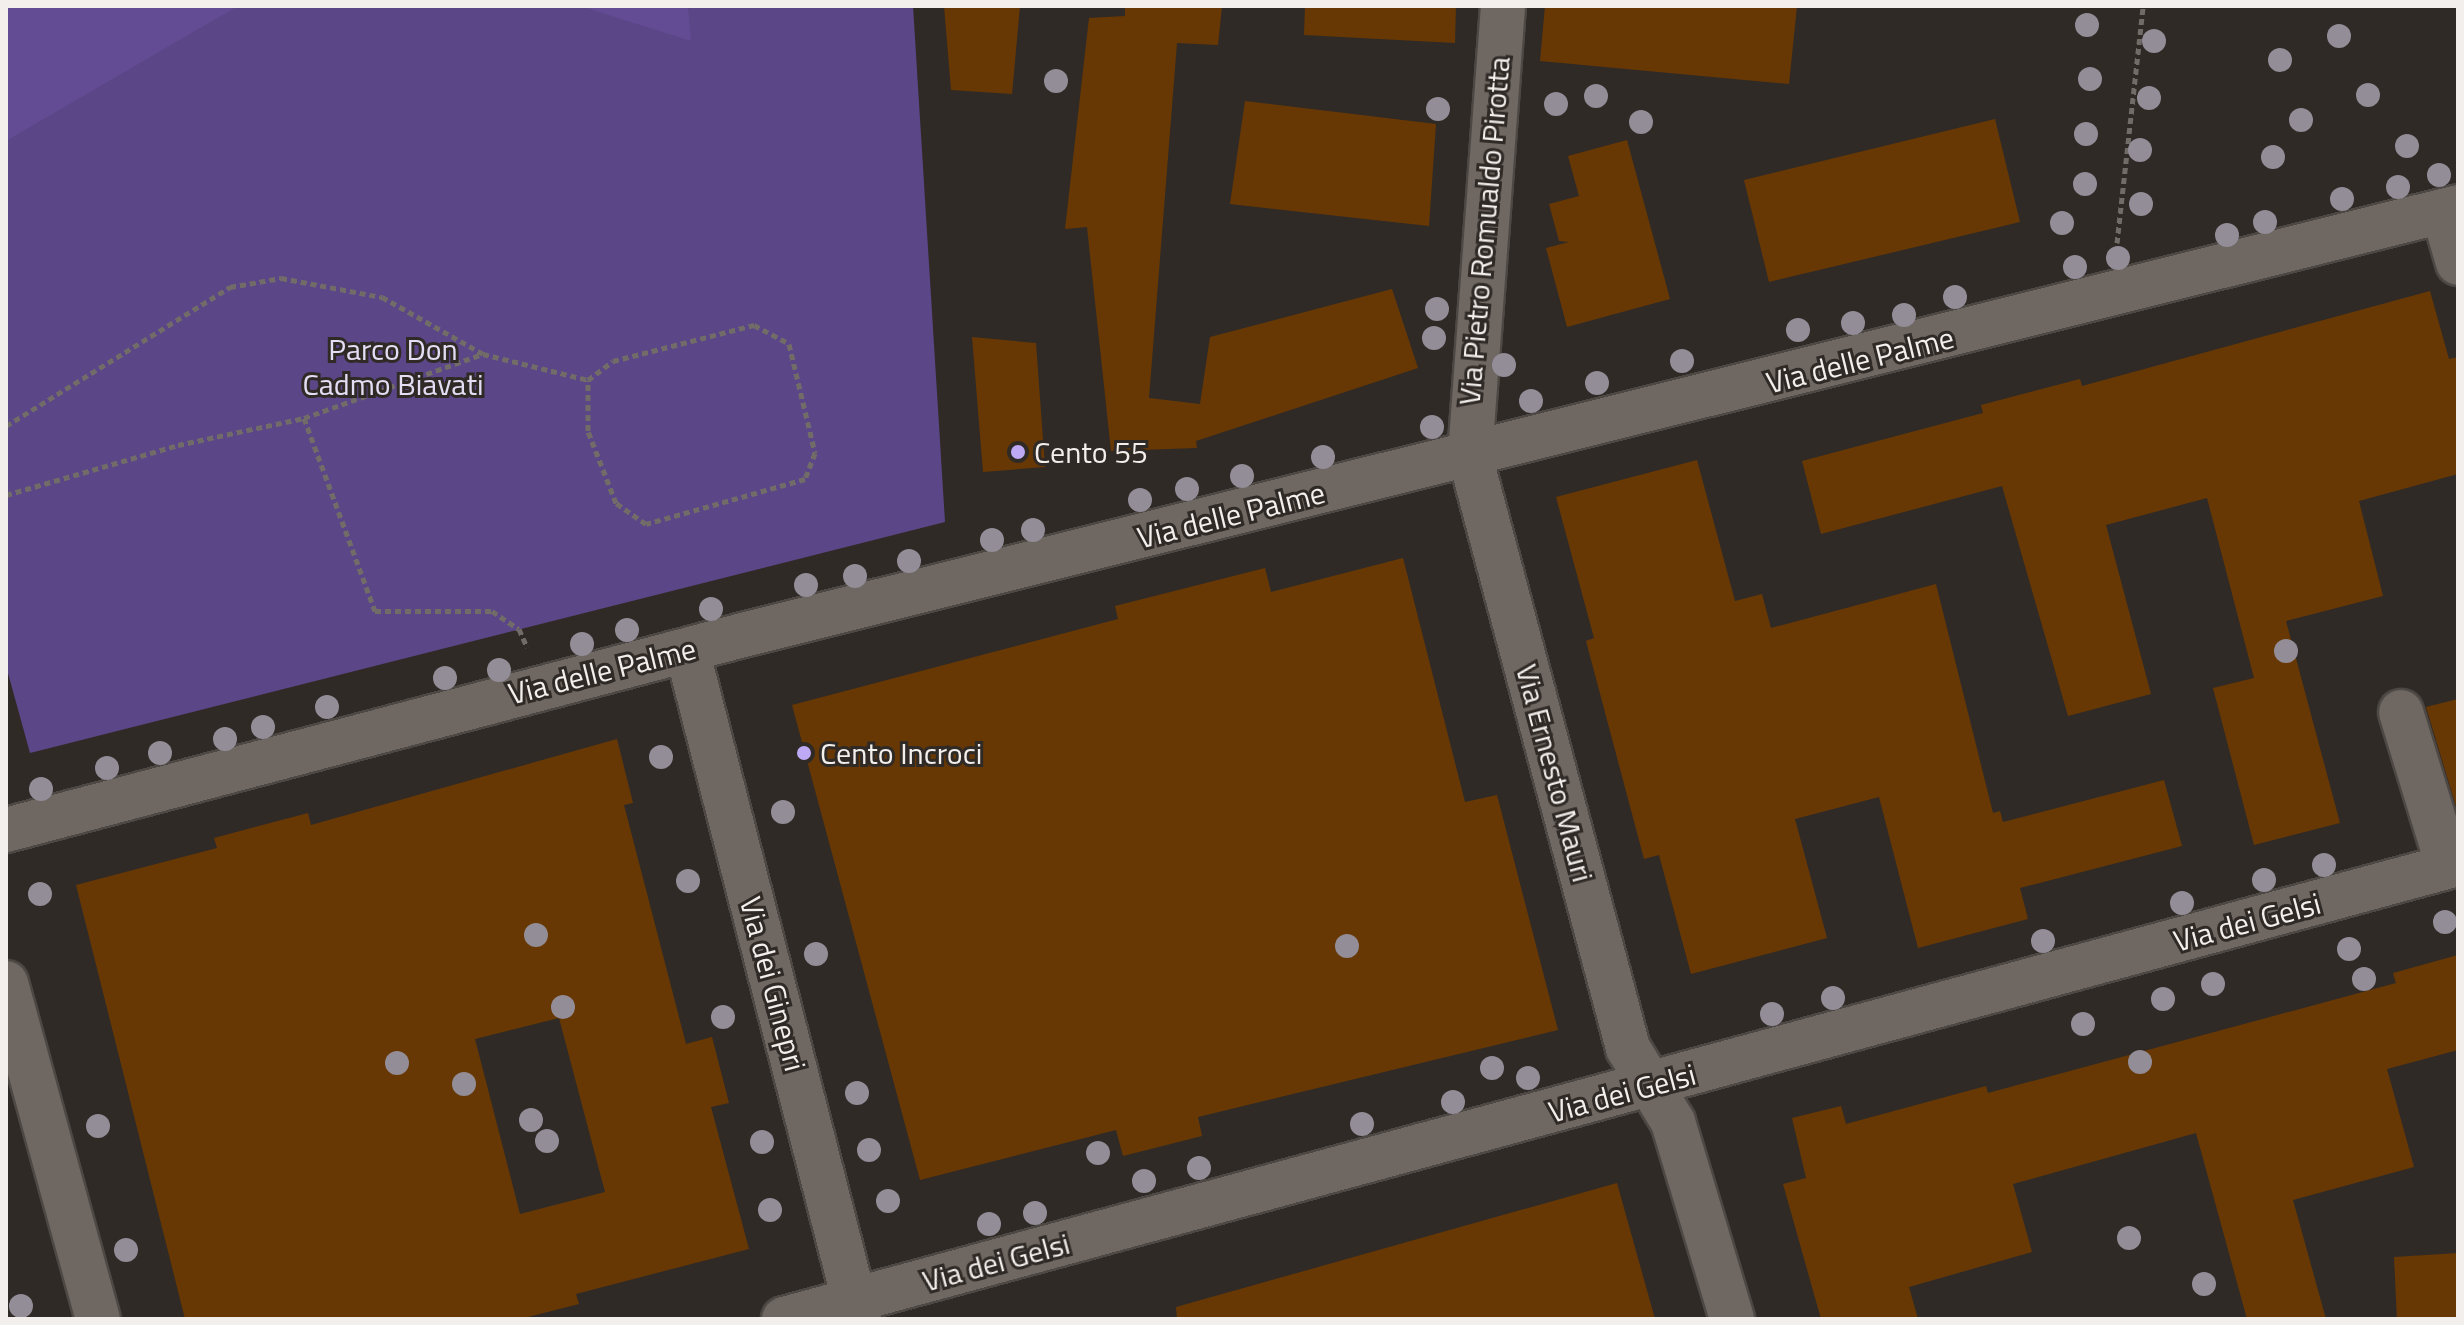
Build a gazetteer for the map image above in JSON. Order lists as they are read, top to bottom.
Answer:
{
  "streets": {
    "street": [
      "Via Pietro Romualdo Pirotta",
      "Via delle Palme",
      "Via Ernesto Mauri",
      "Via dei Gelsi",
      "Via dei Ginepri"
    ]
  },
  "crossings": [
    ["Via Pietro Romualdo Pirotta", "Via delle Palme"],
    ["Via Pietro Romualdo Pirotta", "Via Ernesto Mauri"],
    ["Via delle Palme", "Via Ernesto Mauri"],
    ["Via delle Palme", "Via dei Ginepri"],
    ["Via Ernesto Mauri", "Via dei Gelsi"],
    ["Via dei Gelsi", "Via dei Ginepri"]
  ],
  "parks": ["Parco Don Cadmo Biavati"],
  "places": ["Cento 55", "Cento Incroci"]
}
